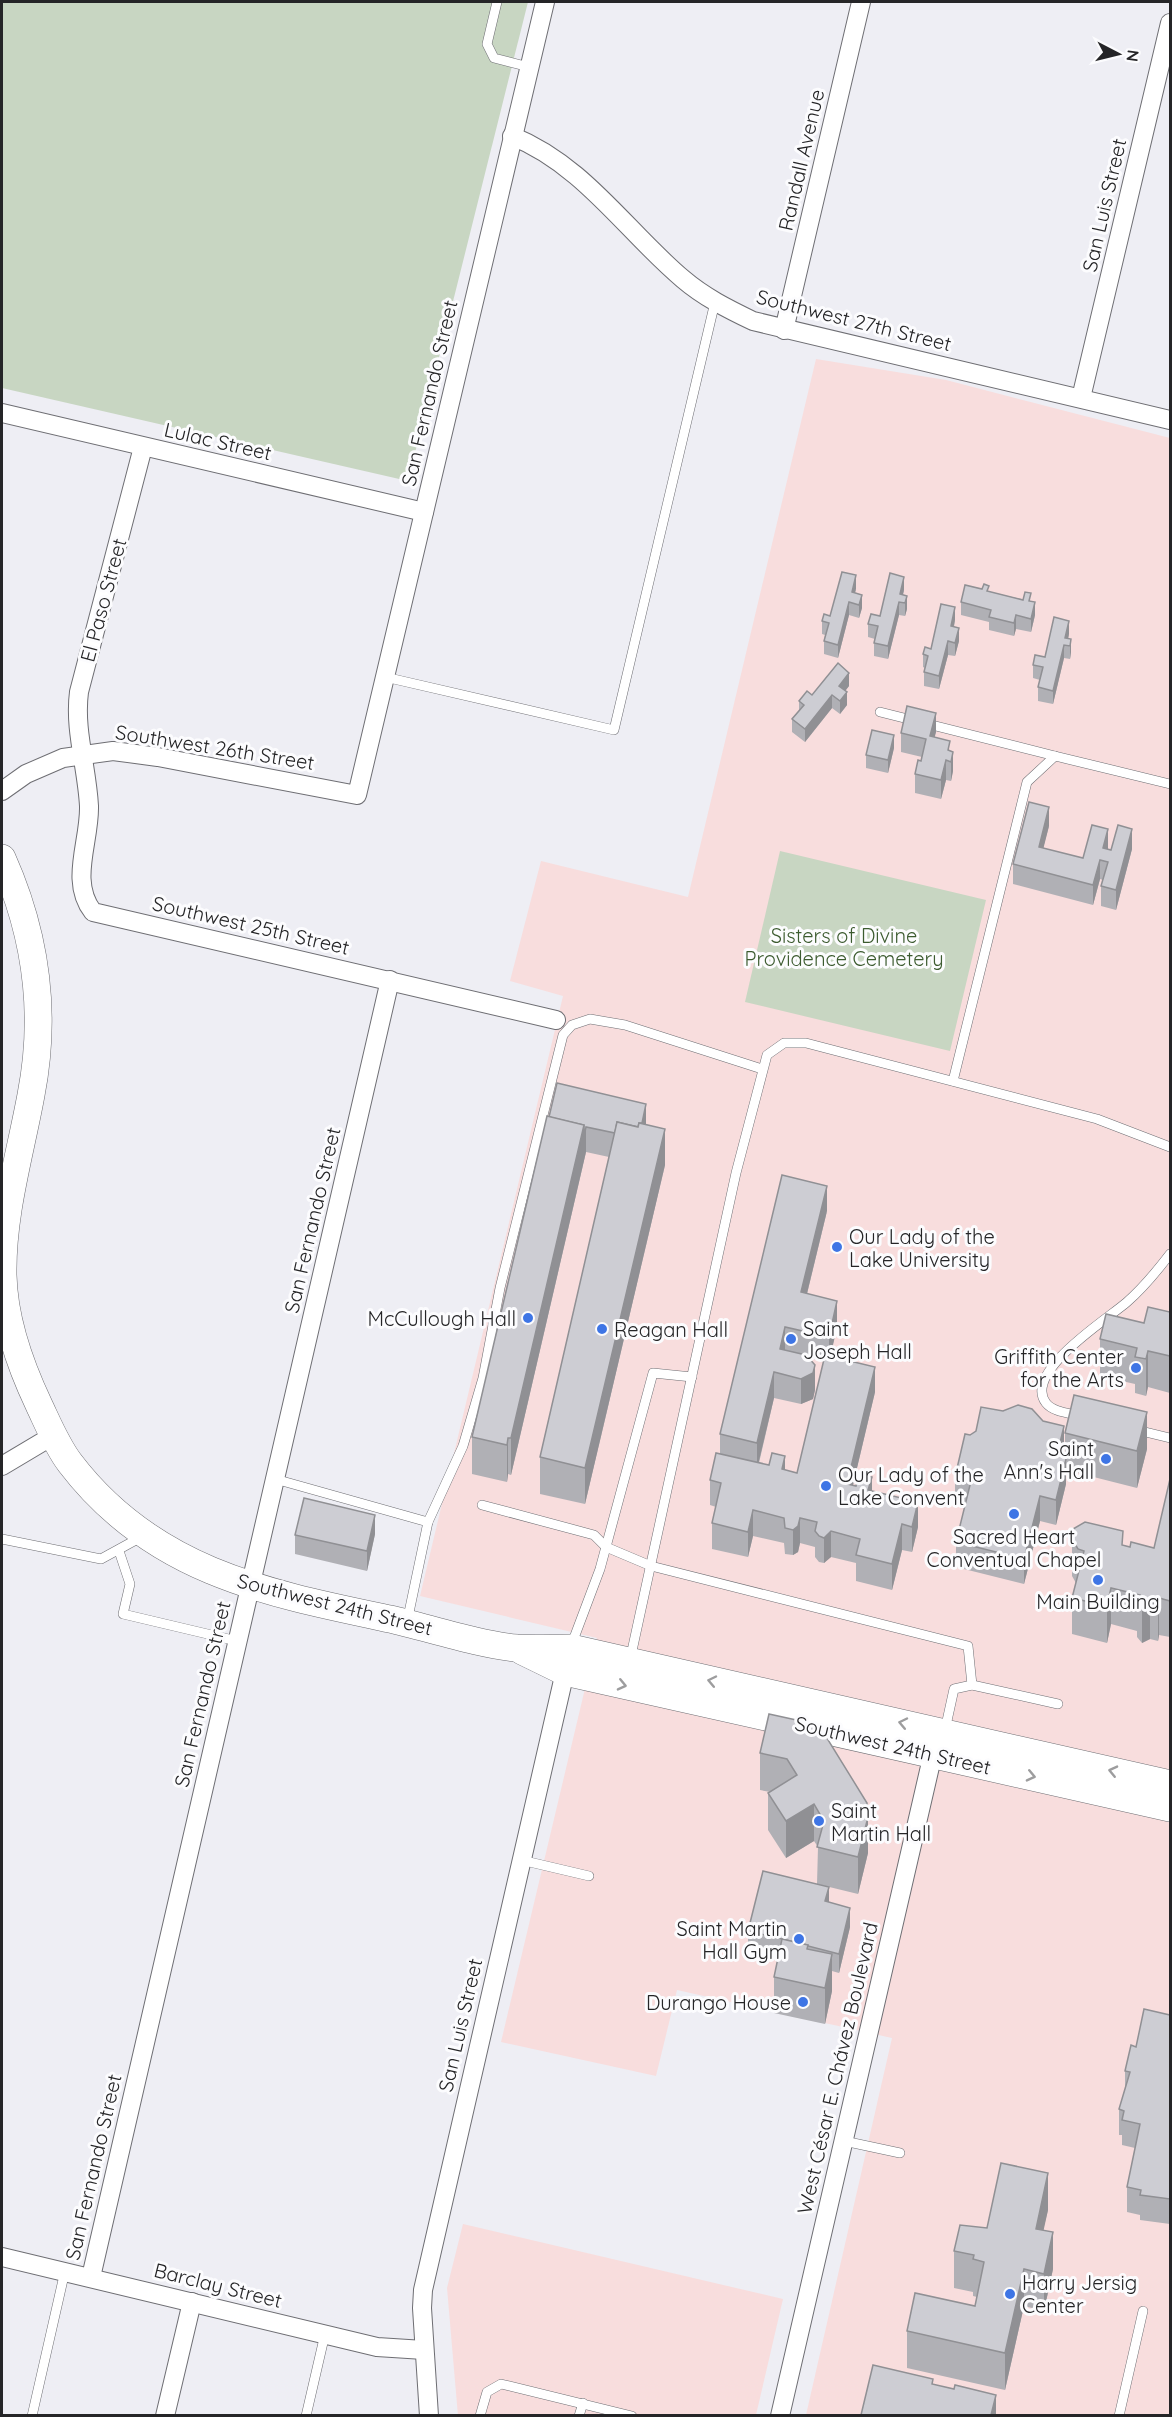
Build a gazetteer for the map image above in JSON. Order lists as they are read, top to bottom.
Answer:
{
  "streets": {
    "main road": ["Southwest 24th Street"],
    "street": [
      "Randall Avenue",
      "San Luis Street",
      "Southwest 27th Street",
      "San Fernando Street",
      "Lulac Street",
      "El Paso Street",
      "Southwest 26th Street",
      "Southwest 25th Street",
      "West César E. Chávez Boulevard",
      "Barclay Street"
    ]
  },
  "crossings": [
    ["Randall Avenue", "Southwest 27th Street"],
    ["San Luis Street", "Southwest 27th Street"],
    ["San Luis Street", "Southwest 24th Street"],
    ["San Luis Street", "Barclay Street"],
    ["Southwest 27th Street", "San Fernando Street"],
    ["San Fernando Street", "Lulac Street"],
    ["San Fernando Street", "Southwest 26th Street"],
    ["San Fernando Street", "Southwest 25th Street"],
    ["San Fernando Street", "Southwest 24th Street"],
    ["San Fernando Street", "Barclay Street"],
    ["Lulac Street", "El Paso Street"],
    ["El Paso Street", "Southwest 26th Street"],
    ["El Paso Street", "Southwest 25th Street"],
    ["Southwest 26th Street", "Southwest 25th Street"],
    ["Southwest 24th Street", "West César E. Chávez Boulevard"]
  ],
  "parks": ["Sisters of Divine Providence Cemetery"],
  "places": [
    "Our Lady of the Lake University",
    "McCullough Hall",
    "Reagan Hall",
    "Saint Joseph Hall",
    "Griffith Center for the Arts",
    "Saint Ann's Hall",
    "Our Lady of the Lake Convent",
    "Sacred Heart Conventual Chapel",
    "Main Building",
    "Saint Martin Hall",
    "Saint Martin Hall Gym",
    "Durango House",
    "Harry Jersig Center"
  ],
  "north": "right"
}
